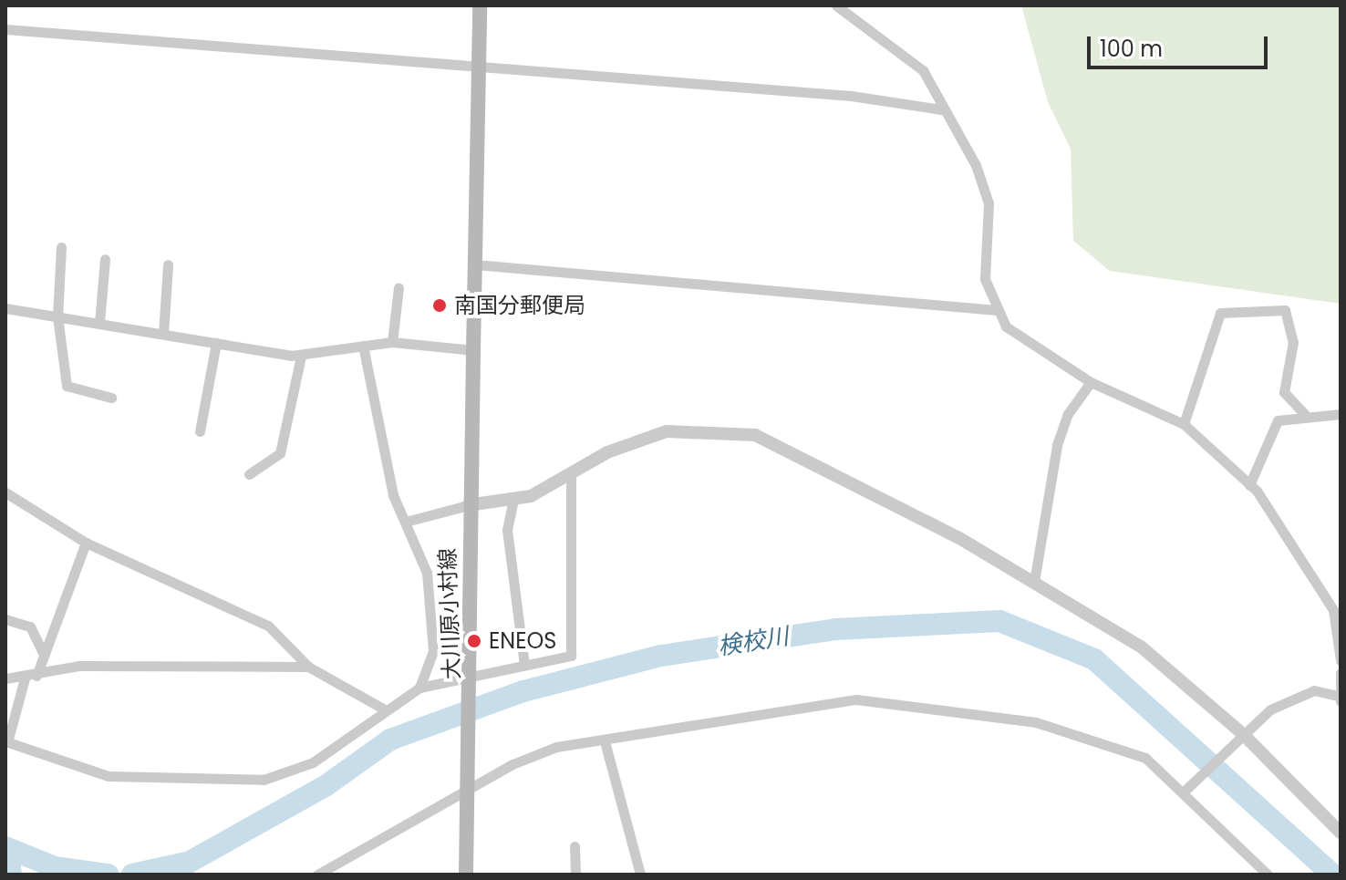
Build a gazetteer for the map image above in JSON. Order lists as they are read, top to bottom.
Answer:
{
  "streets": {
    "main road": ["大川原小村線"]
  },
  "water": ["検校川"],
  "places": ["南国分郵便局", "ENEOS"],
  "scale_bar": "100 m"
}
